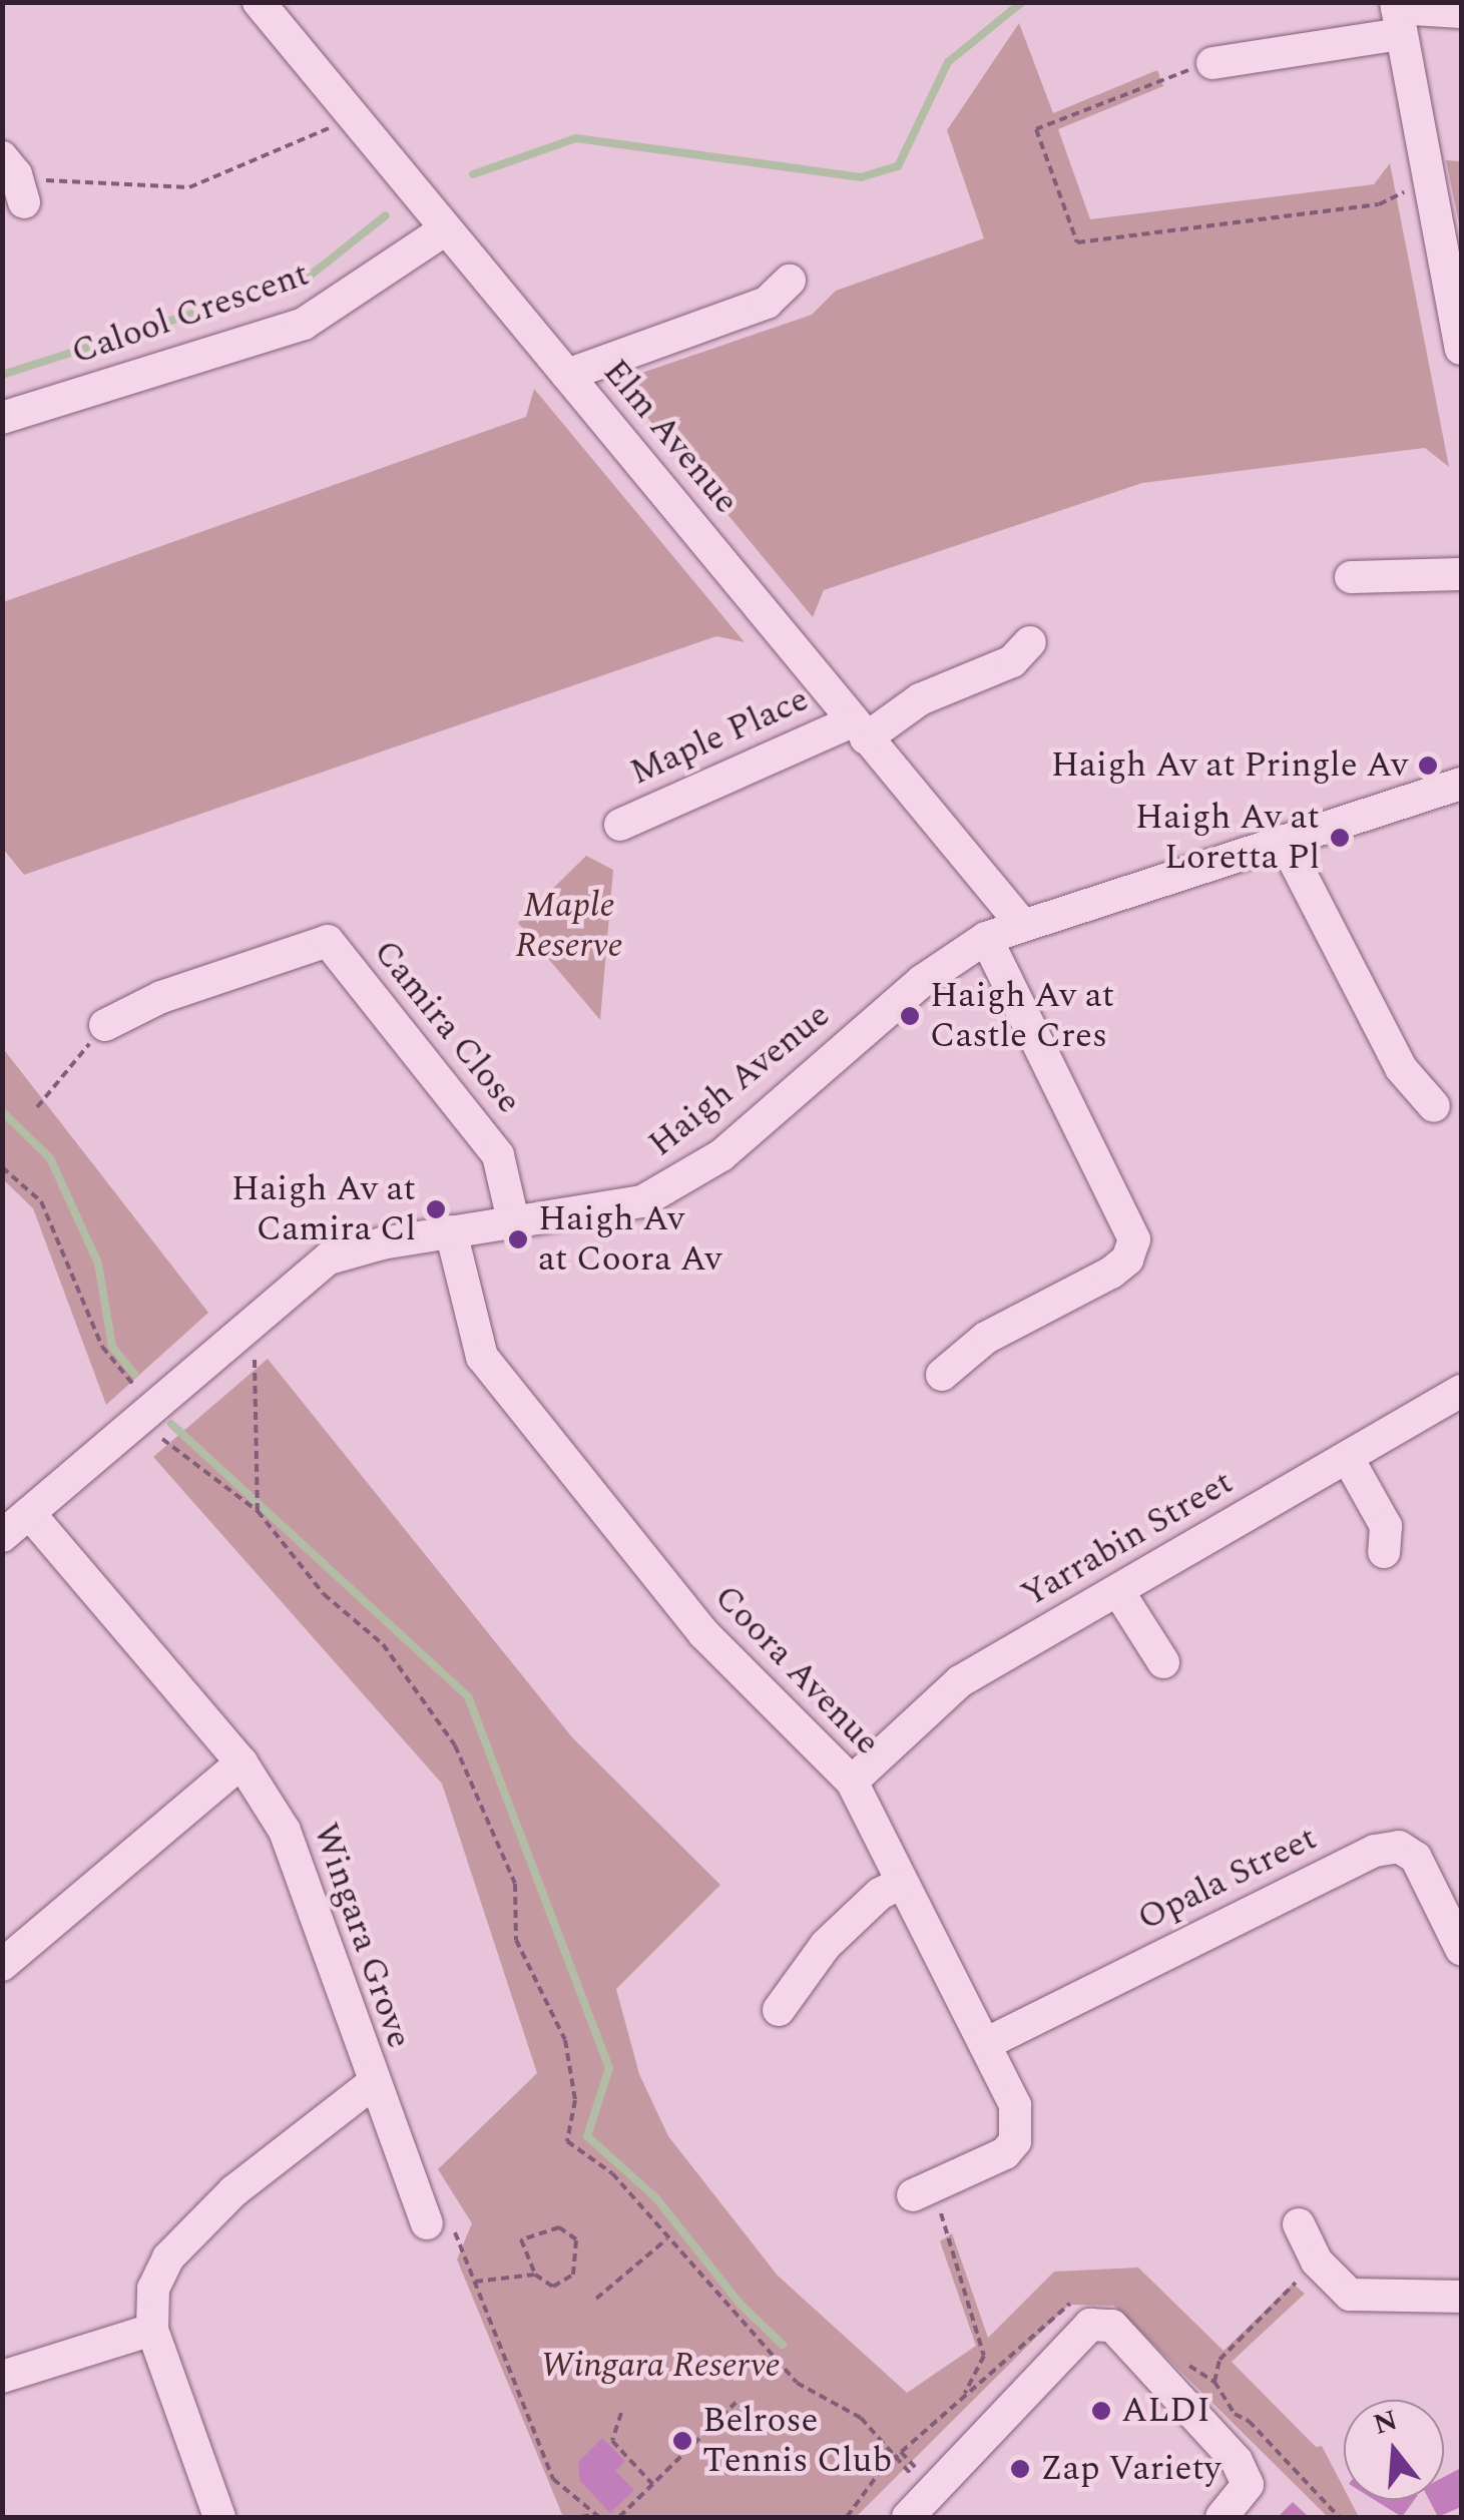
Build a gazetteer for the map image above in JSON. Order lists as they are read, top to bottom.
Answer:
{
  "streets": {
    "street": [
      "Calool Crescent",
      "Elm Avenue",
      "Maple Place",
      "Camira Close",
      "Haigh Avenue",
      "Yarrabin Street",
      "Coora Avenue",
      "Opala Street",
      "Wingara Grove"
    ]
  },
  "crossings": [
    ["Calool Crescent", "Elm Avenue"],
    ["Elm Avenue", "Maple Place"],
    ["Elm Avenue", "Haigh Avenue"],
    ["Camira Close", "Haigh Avenue"],
    ["Haigh Avenue", "Coora Avenue"],
    ["Haigh Avenue", "Wingara Grove"],
    ["Yarrabin Street", "Coora Avenue"],
    ["Coora Avenue", "Opala Street"]
  ],
  "parks": ["Maple Reserve", "Wingara Reserve"],
  "places": [
    "Haigh Av at Pringle Av",
    "Haigh Av at Loretta Pl",
    "Haigh Av at Castle Cres",
    "Haigh Av at Camira Cl",
    "Haigh Av at Coora Av",
    "ALDI",
    "Belrose Tennis Club",
    "Zap Variety"
  ],
  "north": "top"
}
